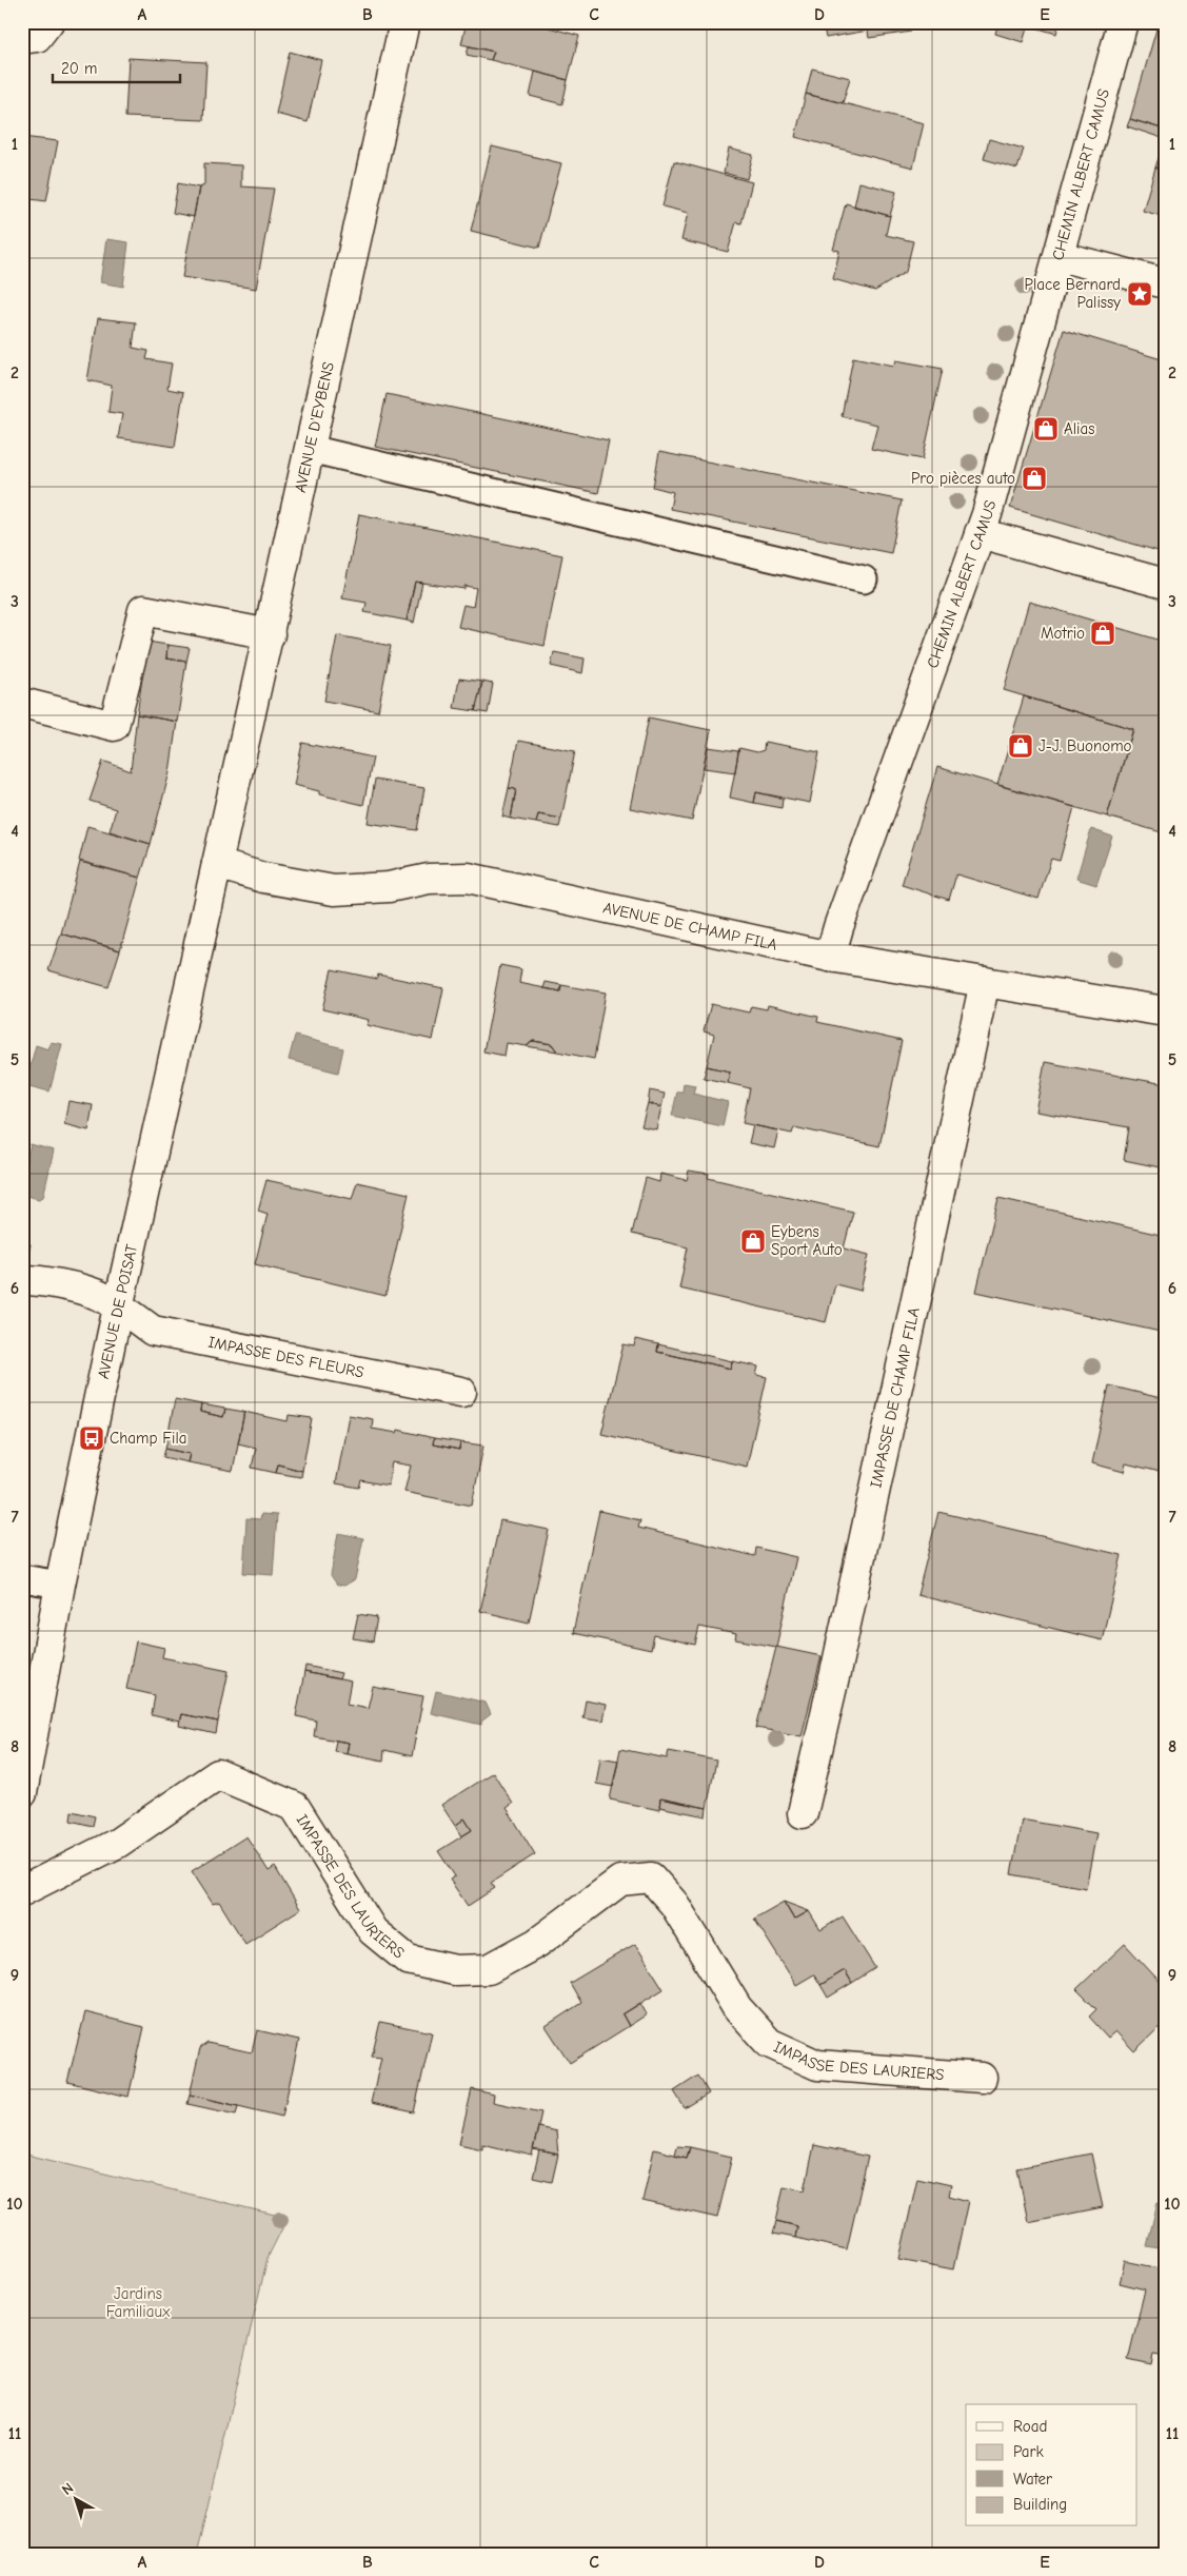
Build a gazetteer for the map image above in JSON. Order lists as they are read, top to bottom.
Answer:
{
  "streets": {
    "street": [
      "CHEMIN ALBERT CAMUS",
      "AVENUE D'EYBENS",
      "AVENUE DE CHAMP FILA",
      "AVENUE DE POISAT",
      "IMPASSE DES FLEURS",
      "IMPASSE DE CHAMP FILA",
      "IMPASSE DES LAURIERS"
    ]
  },
  "crossings": [
    ["CHEMIN ALBERT CAMUS", "AVENUE DE CHAMP FILA"],
    ["AVENUE D'EYBENS", "AVENUE DE POISAT"],
    ["AVENUE DE CHAMP FILA", "AVENUE DE POISAT"],
    ["AVENUE DE CHAMP FILA", "IMPASSE DE CHAMP FILA"],
    ["AVENUE DE POISAT", "IMPASSE DES FLEURS"]
  ],
  "parks": ["Jardins Familiaux"],
  "places": {
    "place": ["Place Bernard Palissy"],
    "shop": [
      "Alias",
      "Pro pièces auto",
      "Motrio",
      "J-J. Buonomo",
      "Eybens Sport Auto"
    ],
    "bus stop": ["Champ Fila"]
  },
  "legend": [
    "Road",
    "Park",
    "Water",
    "Building"
  ],
  "scale_bar": "20 m",
  "north": "top left",
  "grid": {
    "columns": [
      "A",
      "B",
      "C",
      "D",
      "E"
    ],
    "rows": [
      "1",
      "2",
      "3",
      "4",
      "5",
      "6",
      "7",
      "8",
      "9",
      "10",
      "11"
    ]
  }
}
